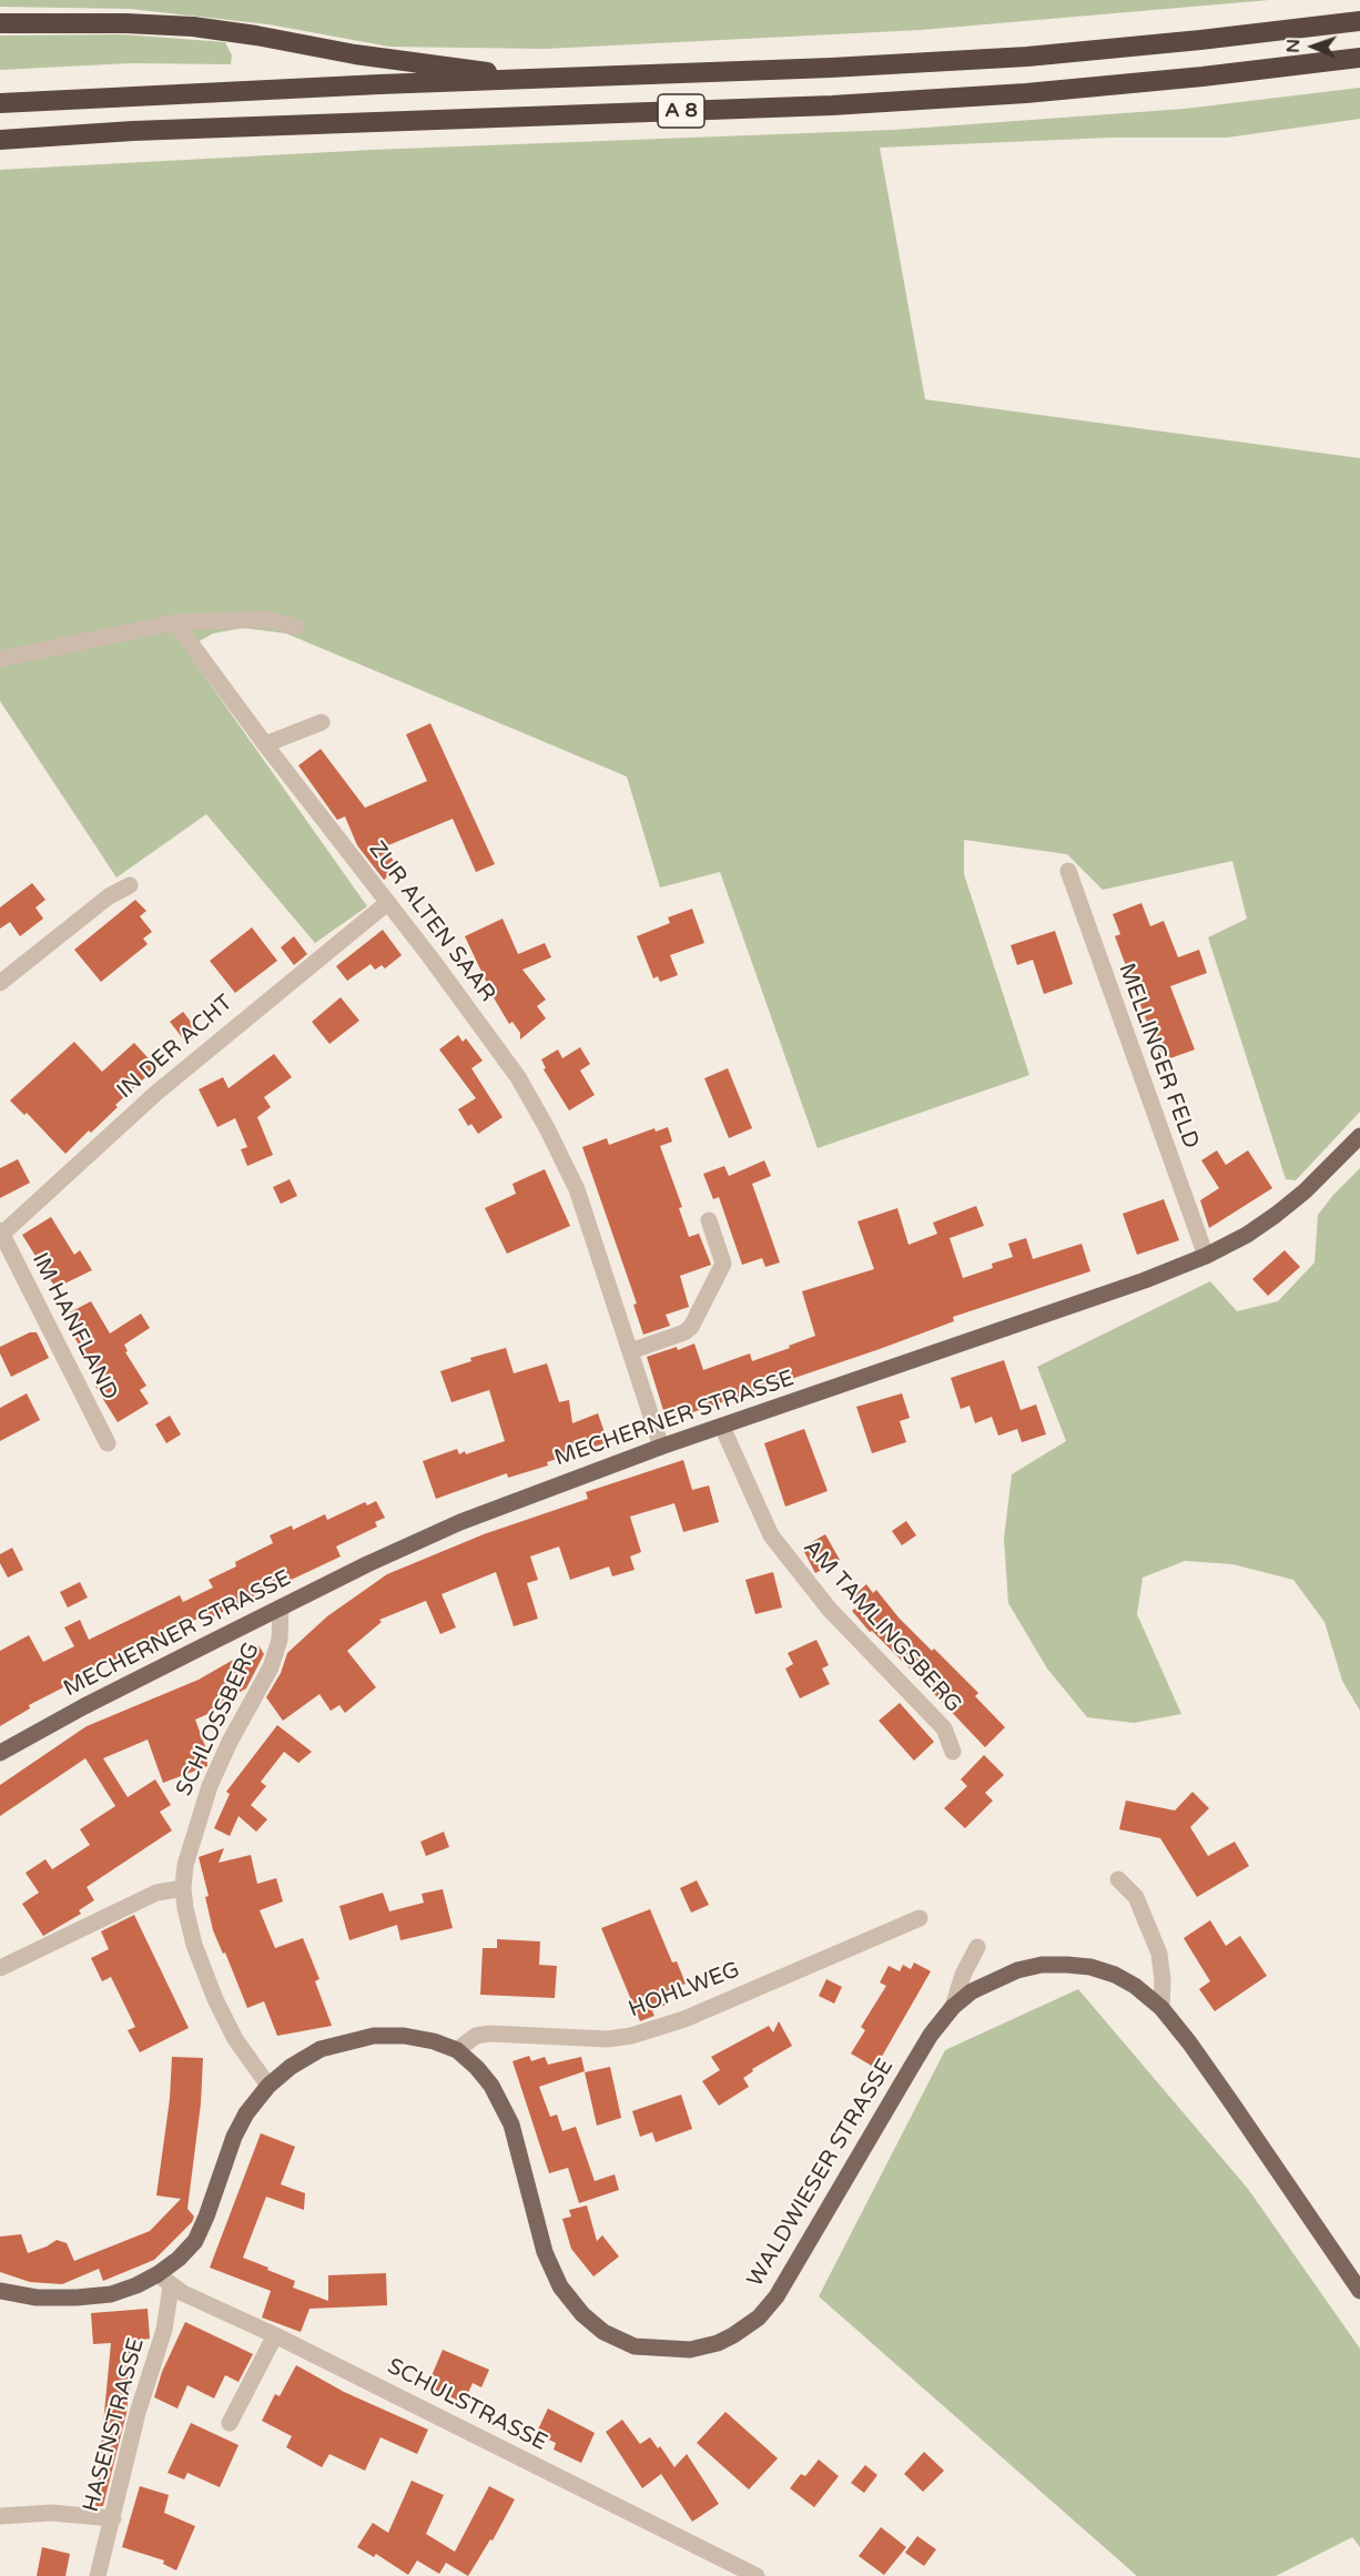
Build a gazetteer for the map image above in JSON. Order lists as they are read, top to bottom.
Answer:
{
  "streets": {
    "highway": ["A 8"],
    "main road": ["MECHERNER STRASSE", "WALDWIESER STRASSE"],
    "street": [
      "ZUR ALTEN SAAR",
      "IN DER ACHT",
      "MELLINGER FELD",
      "IM HANFLAND",
      "AM TAMLINGSBERG",
      "SCHLOSSBERG",
      "HOHLWEG",
      "SCHULSTRASSE",
      "HASENSTRASSE"
    ]
  },
  "crossings": [
    ["ZUR ALTEN SAAR", "IN DER ACHT"],
    ["ZUR ALTEN SAAR", "MECHERNER STRASSE"],
    ["IN DER ACHT", "IM HANFLAND"],
    ["MELLINGER FELD", "MECHERNER STRASSE"],
    ["MECHERNER STRASSE", "AM TAMLINGSBERG"],
    ["MECHERNER STRASSE", "SCHLOSSBERG"],
    ["SCHLOSSBERG", "WALDWIESER STRASSE"],
    ["HOHLWEG", "WALDWIESER STRASSE"],
    ["WALDWIESER STRASSE", "SCHULSTRASSE"],
    ["SCHULSTRASSE", "HASENSTRASSE"]
  ],
  "north": "left"
}
